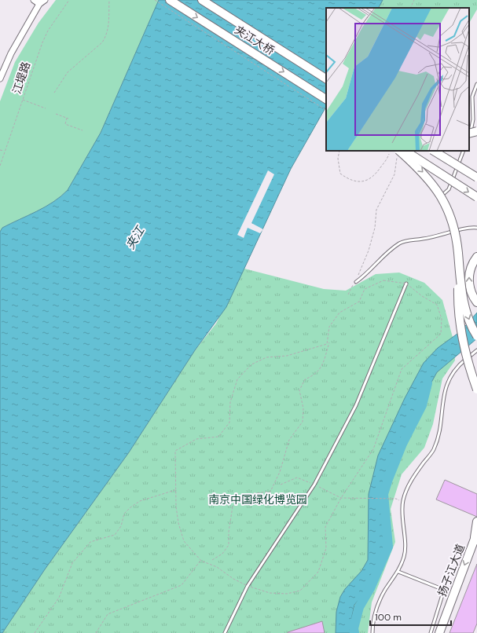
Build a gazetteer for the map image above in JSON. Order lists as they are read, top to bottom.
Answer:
{
  "streets": {
    "highway": ["夹江大桥", "扬子江大道"],
    "path": ["江堤路"]
  },
  "one_way": ["扬子江大道"],
  "water": ["夹江"],
  "parks": ["南京中国绿化博览园"],
  "scale_bar": "100 m"
}
